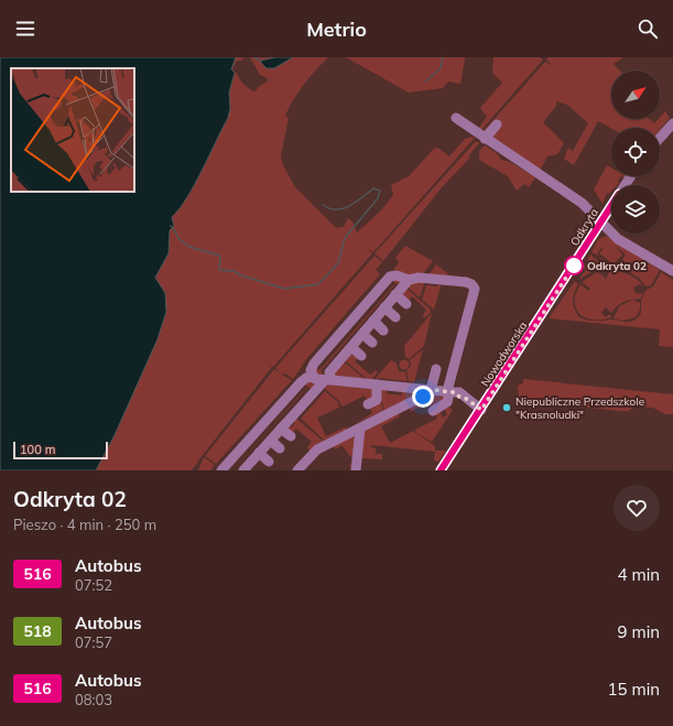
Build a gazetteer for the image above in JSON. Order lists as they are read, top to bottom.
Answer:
{
  "streets": {
    "street": ["Odkryta", "Nowodworska"]
  },
  "crossings": [
    ["Odkryta", "Nowodworska"]
  ],
  "places": ["Odkryta 02", "Niepubliczne Przedszkole \"Krasnoludki\""],
  "lines": ["bus line 516"],
  "scale_bar": "100 m",
  "north": "top right",
  "page": {
    "header": "Metrio",
    "scale": "100 m",
    "heading": ["Odkryta 02", "Pieszo · 4 min · 250 m"],
    "list": [
      {
        "mark": "516",
        "name": "Autobus",
        "note": "07:52",
        "value": "4 min"
      },
      {
        "mark": "518",
        "name": "Autobus",
        "note": "07:57",
        "value": "9 min"
      },
      {
        "mark": "516",
        "name": "Autobus",
        "note": "08:03",
        "value": "15 min"
      }
    ]
  }
}
